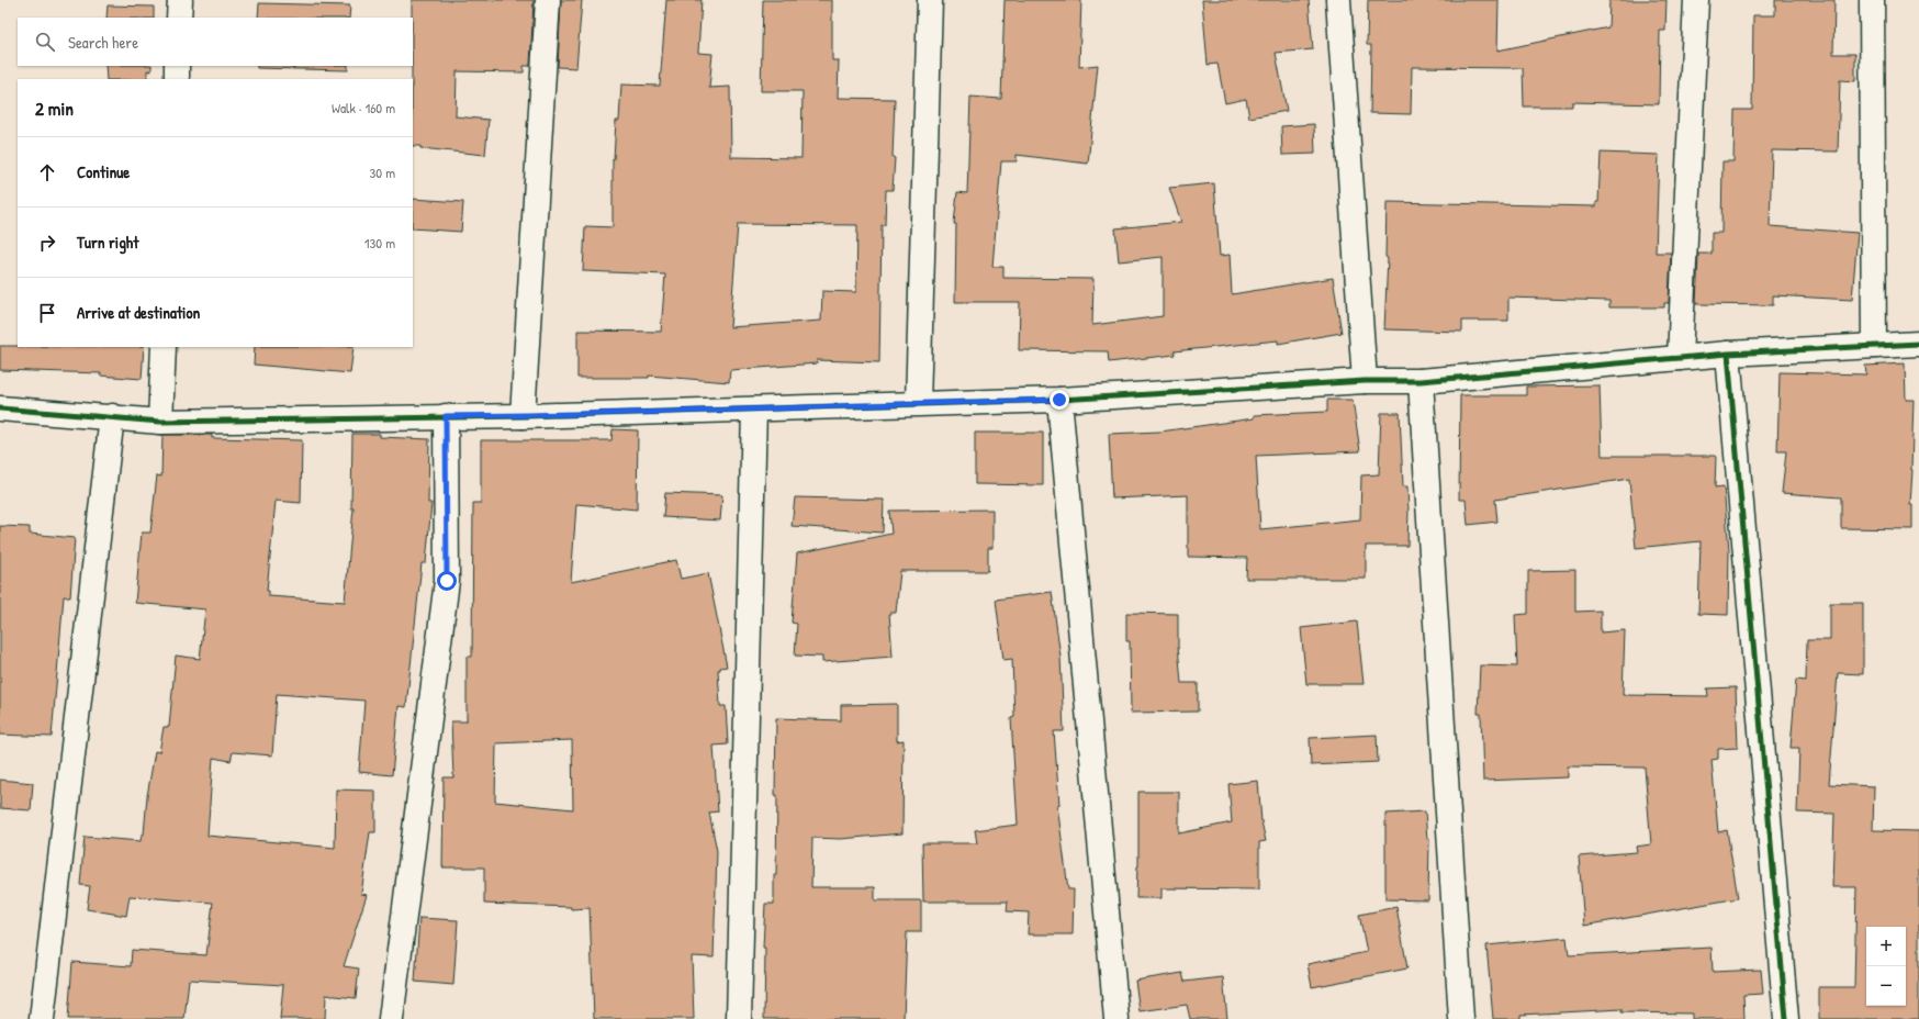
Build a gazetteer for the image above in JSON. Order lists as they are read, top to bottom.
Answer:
{
  "page": {
    "search": "Search here",
    "heading": ["2 min", "Walk · 160 m"],
    "list": [
      ["Continue", "30 m"],
      ["Turn right", "130 m"],
      "Arrive at destination"
    ],
    "map_buttons": ["+", "−"]
  }
}
